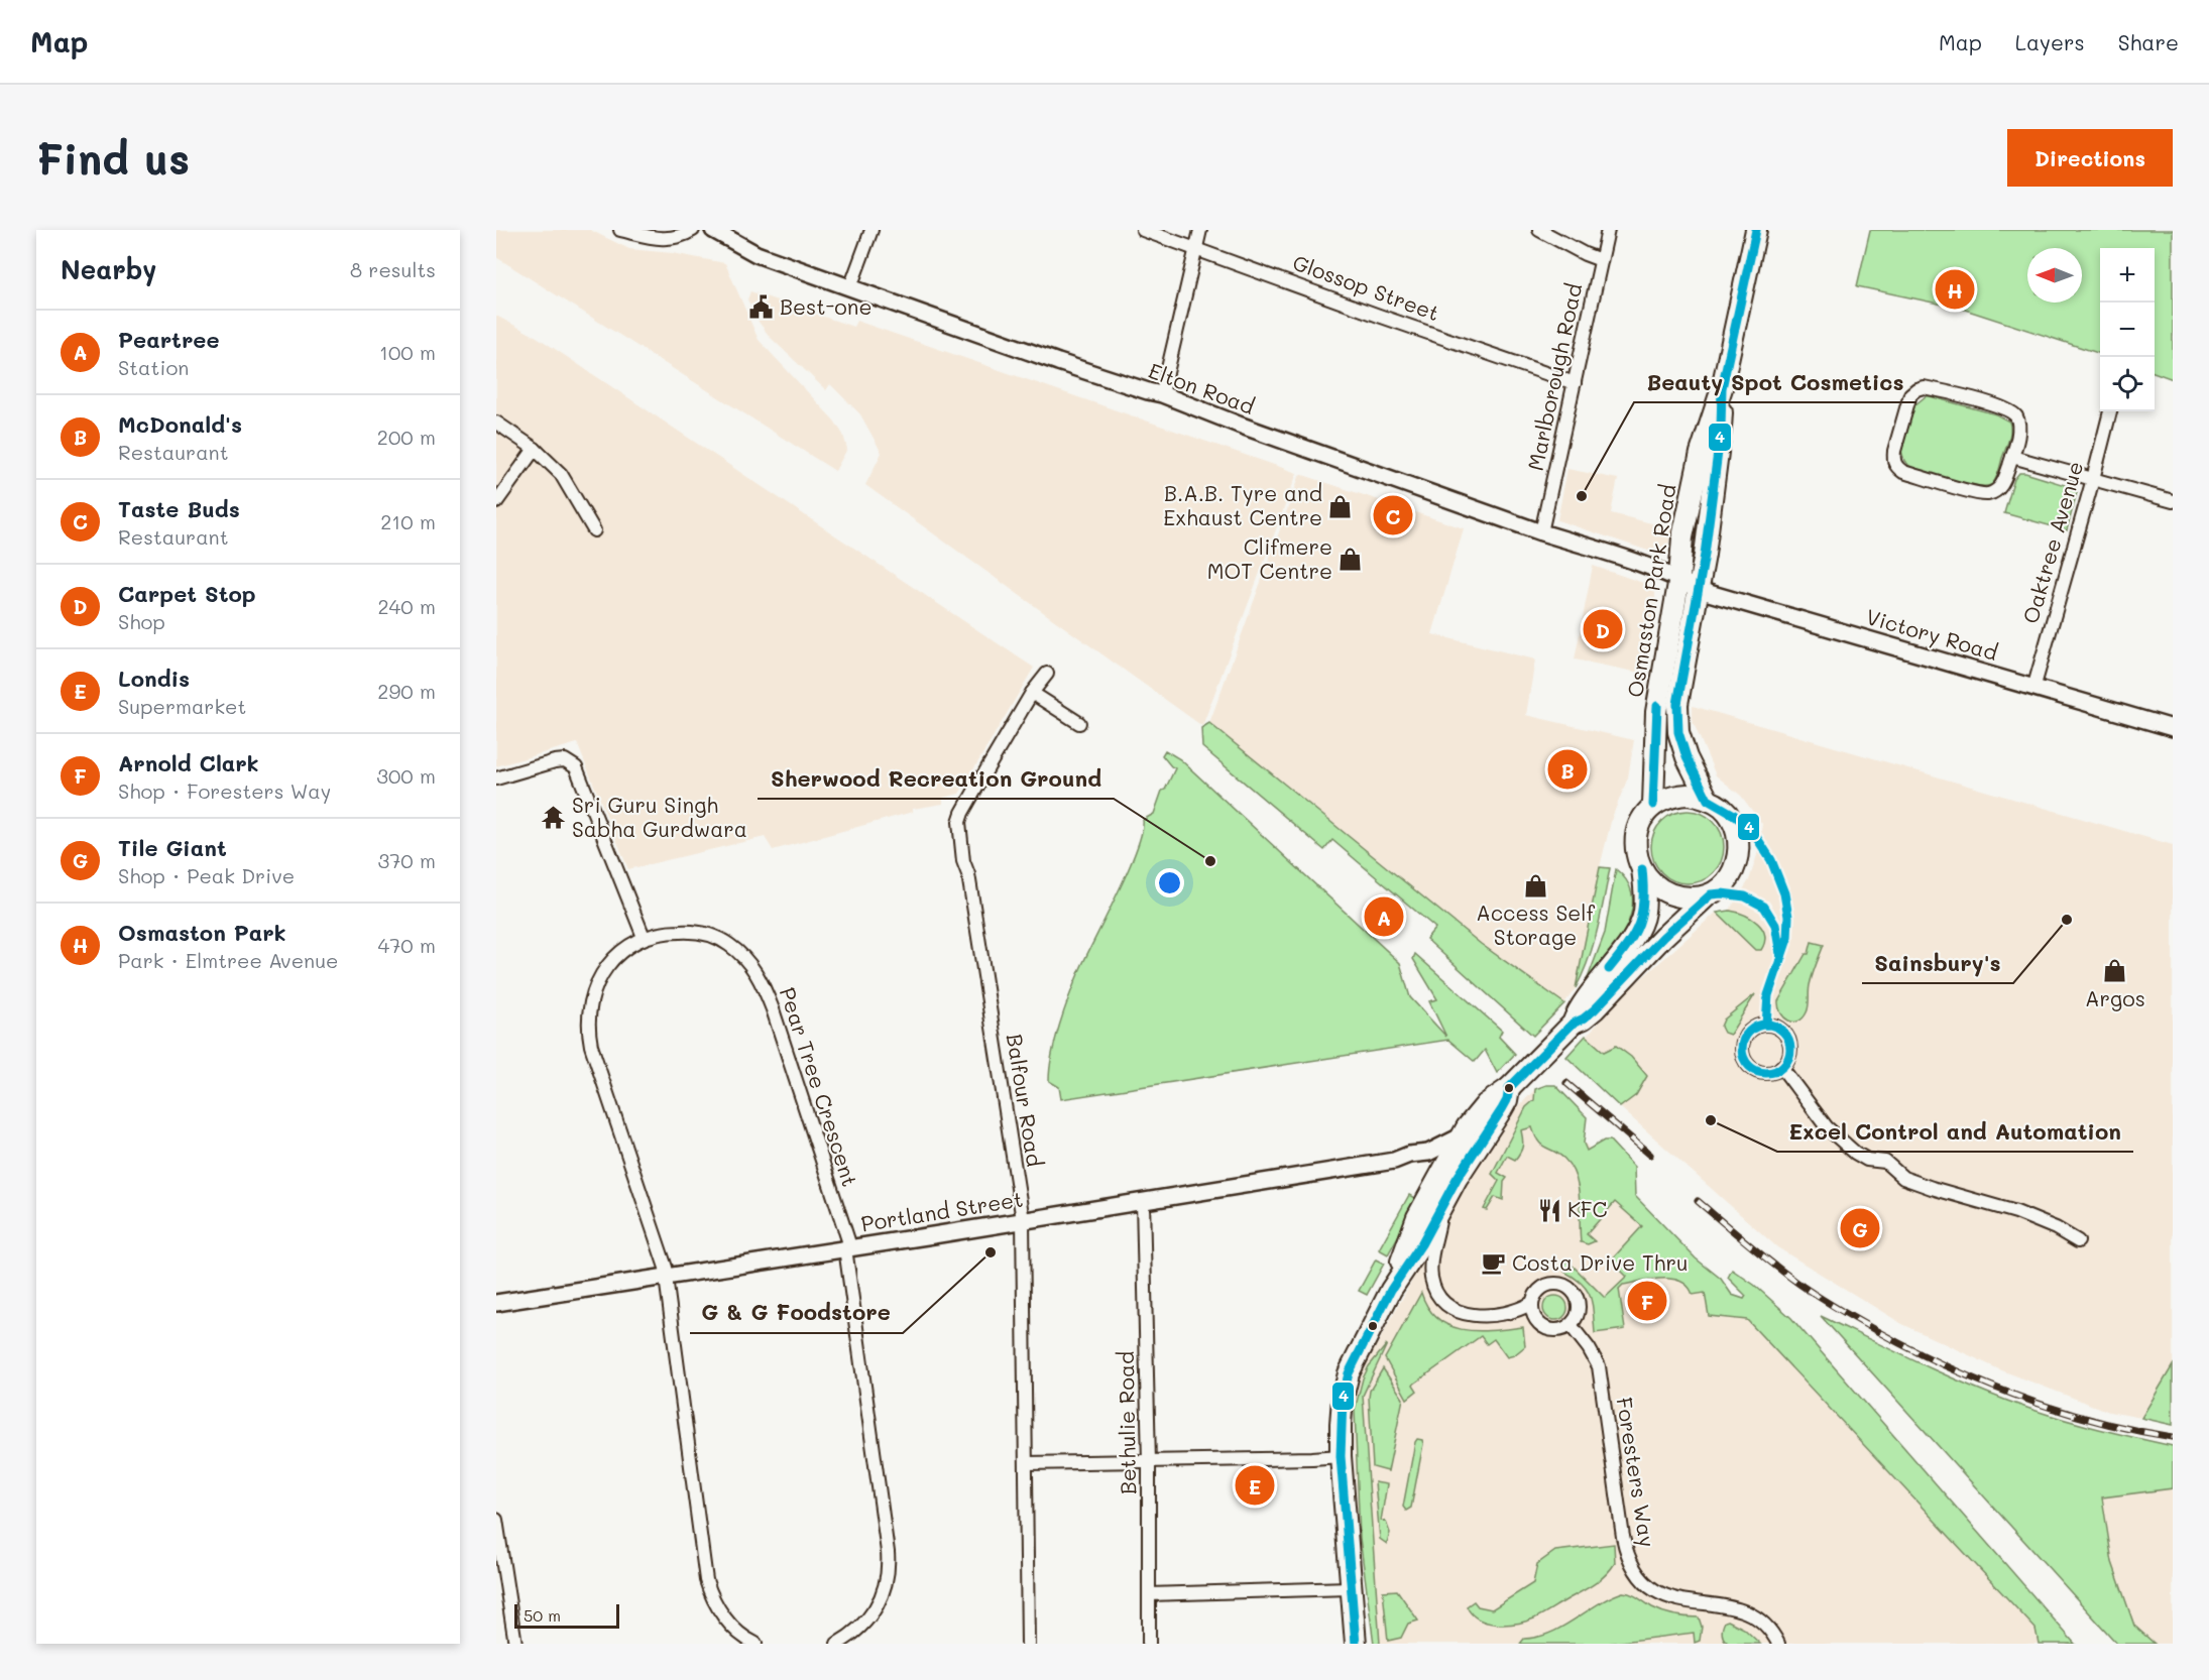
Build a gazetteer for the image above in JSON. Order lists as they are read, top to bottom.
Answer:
{
  "streets": {
    "highway": ["Osmaston Park Road"],
    "street": [
      "Glossop Street",
      "Marlborough Road",
      "Elton Road",
      "Oaktree Avenue",
      "Victory Road",
      "Pear Tree Crescent",
      "Balfour Road",
      "Portland Street",
      "Bethulie Road",
      "Foresters Way"
    ]
  },
  "crossings": [
    ["Glossop Street", "Marlborough Road"],
    ["Marlborough Road", "Elton Road"],
    ["Elton Road", "Osmaston Park Road"],
    ["Elton Road", "Victory Road"],
    ["Oaktree Avenue", "Victory Road"],
    ["Osmaston Park Road", "Victory Road"],
    ["Osmaston Park Road", "Portland Street"],
    ["Pear Tree Crescent", "Portland Street"],
    ["Balfour Road", "Portland Street"],
    ["Portland Street", "Bethulie Road"]
  ],
  "places": {
    "public building": ["Best-one"],
    "other": [
      "Beauty Spot Cosmetics",
      "Sherwood Recreation Ground",
      "Sainsbury's",
      "Excel Control and Automation",
      "G & G Foodstore"
    ],
    "shop": [
      "B.A.B. Tyre and Exhaust Centre",
      "Clifmere MOT Centre",
      "Access Self Storage",
      "Argos"
    ],
    "temple": ["Sri Guru Singh Sabha Gurdwara"],
    "restaurant": ["KFC"],
    "cafe": ["Costa Drive Thru"]
  },
  "lines": ["transit line 4"],
  "scale_bar": "50 m",
  "north": "left",
  "page": {
    "header": "Map",
    "nav": ["Map", "Layers", "Share"],
    "buttons": "Directions",
    "title": "Find us",
    "heading": ["Nearby", "8 results"],
    "map_buttons": ["+", "−"],
    "pins": [
      "H",
      "C",
      "D",
      "B",
      "A",
      "G",
      "F",
      "E"
    ],
    "list": [
      {
        "mark": "A",
        "name": "Peartree",
        "note": "Station",
        "value": "100 m"
      },
      {
        "mark": "B",
        "name": "McDonald's",
        "note": "Restaurant",
        "value": "200 m"
      },
      {
        "mark": "C",
        "name": "Taste Buds",
        "note": "Restaurant",
        "value": "210 m"
      },
      {
        "mark": "D",
        "name": "Carpet Stop",
        "note": "Shop",
        "value": "240 m"
      },
      {
        "mark": "E",
        "name": "Londis",
        "note": "Supermarket",
        "value": "290 m"
      },
      {
        "mark": "F",
        "name": "Arnold Clark",
        "note": "Shop · Foresters Way",
        "value": "300 m"
      },
      {
        "mark": "G",
        "name": "Tile Giant",
        "note": "Shop · Peak Drive",
        "value": "370 m"
      },
      {
        "mark": "H",
        "name": "Osmaston Park",
        "note": "Park · Elmtree Avenue",
        "value": "470 m"
      }
    ],
    "scale": "50 m"
  }
}
